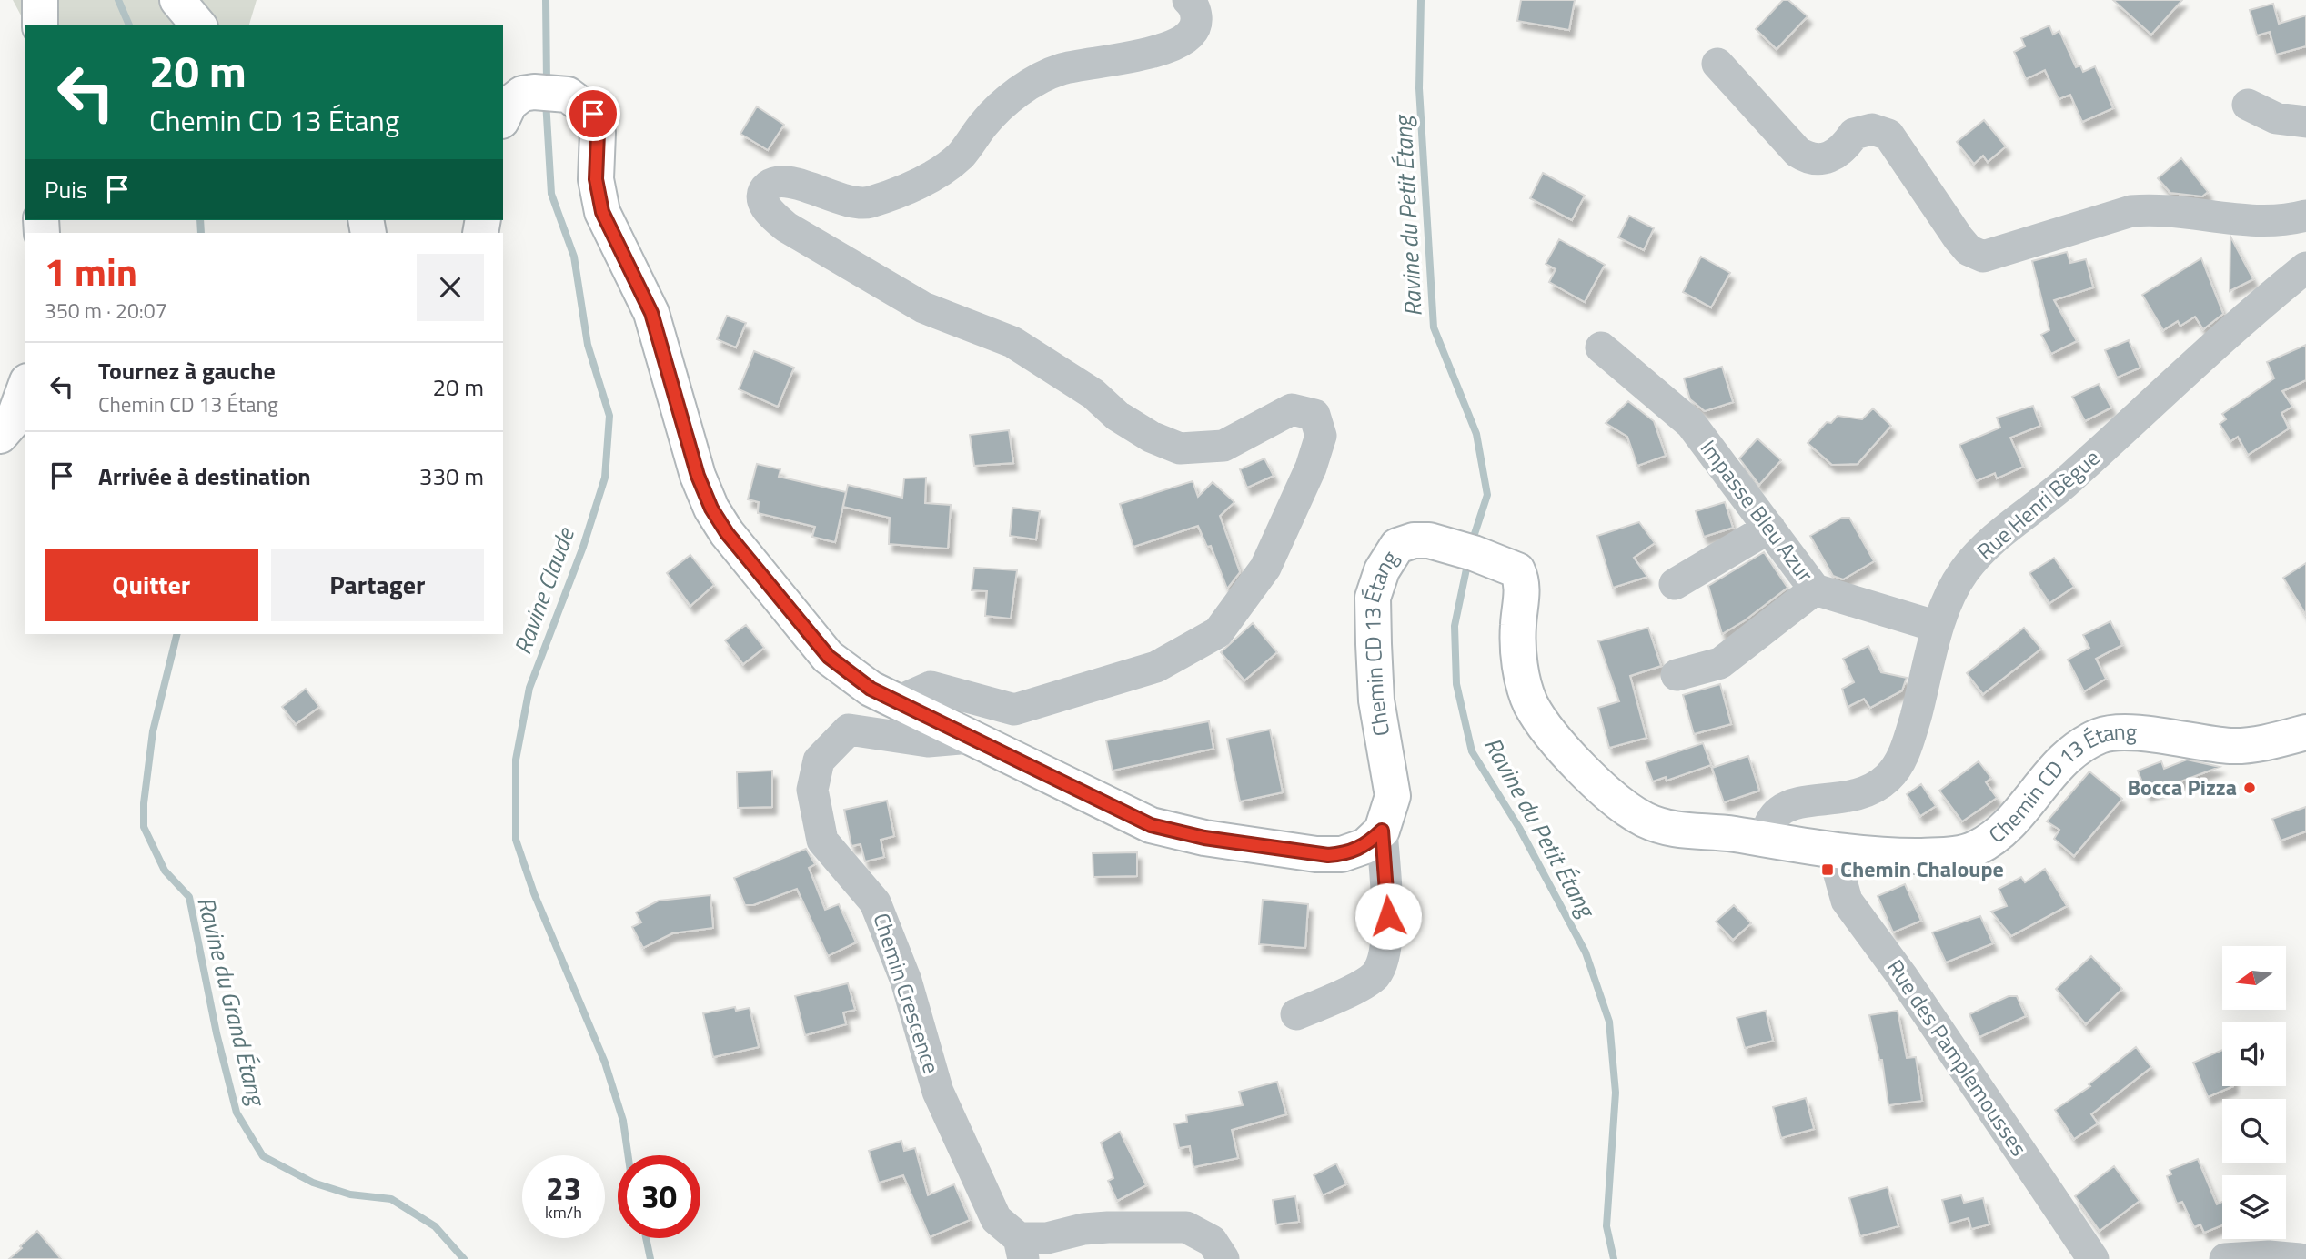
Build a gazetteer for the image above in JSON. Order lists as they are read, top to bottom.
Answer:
{
  "streets": {
    "main road": ["Chemin CD 13 Étang"],
    "street": [
      "Rue Henri Bègue",
      "Impasse Bleu Azur",
      "Chemin Crescence",
      "Rue des Pamplemousses"
    ]
  },
  "crossings": [
    ["Rue Henri Bègue", "Impasse Bleu Azur"],
    ["Rue Henri Bègue", "Chemin CD 13 Étang"],
    ["Chemin CD 13 Étang", "Rue des Pamplemousses"]
  ],
  "water": ["Ravine du Petit Étang", "Ravine Claude", "Ravine du Grand Étang"],
  "places": {
    "other": ["Bocca Pizza"],
    "transit": ["Chemin Chaloupe"]
  },
  "north": "left",
  "page": {
    "turn": ["20 m", "Chemin CD 13 Étang"],
    "then": "Puis",
    "heading": ["1 min", "350 m · 20:07"],
    "list": [
      {
        "name": "Tournez à gauche",
        "note": "Chemin CD 13 Étang",
        "value": "20 m"
      },
      {
        "name": "Arrivée à destination",
        "value": "330 m"
      }
    ],
    "buttons": ["Quitter", "Partager"],
    "speed": "23 km/h",
    "limit": "30"
  }
}
